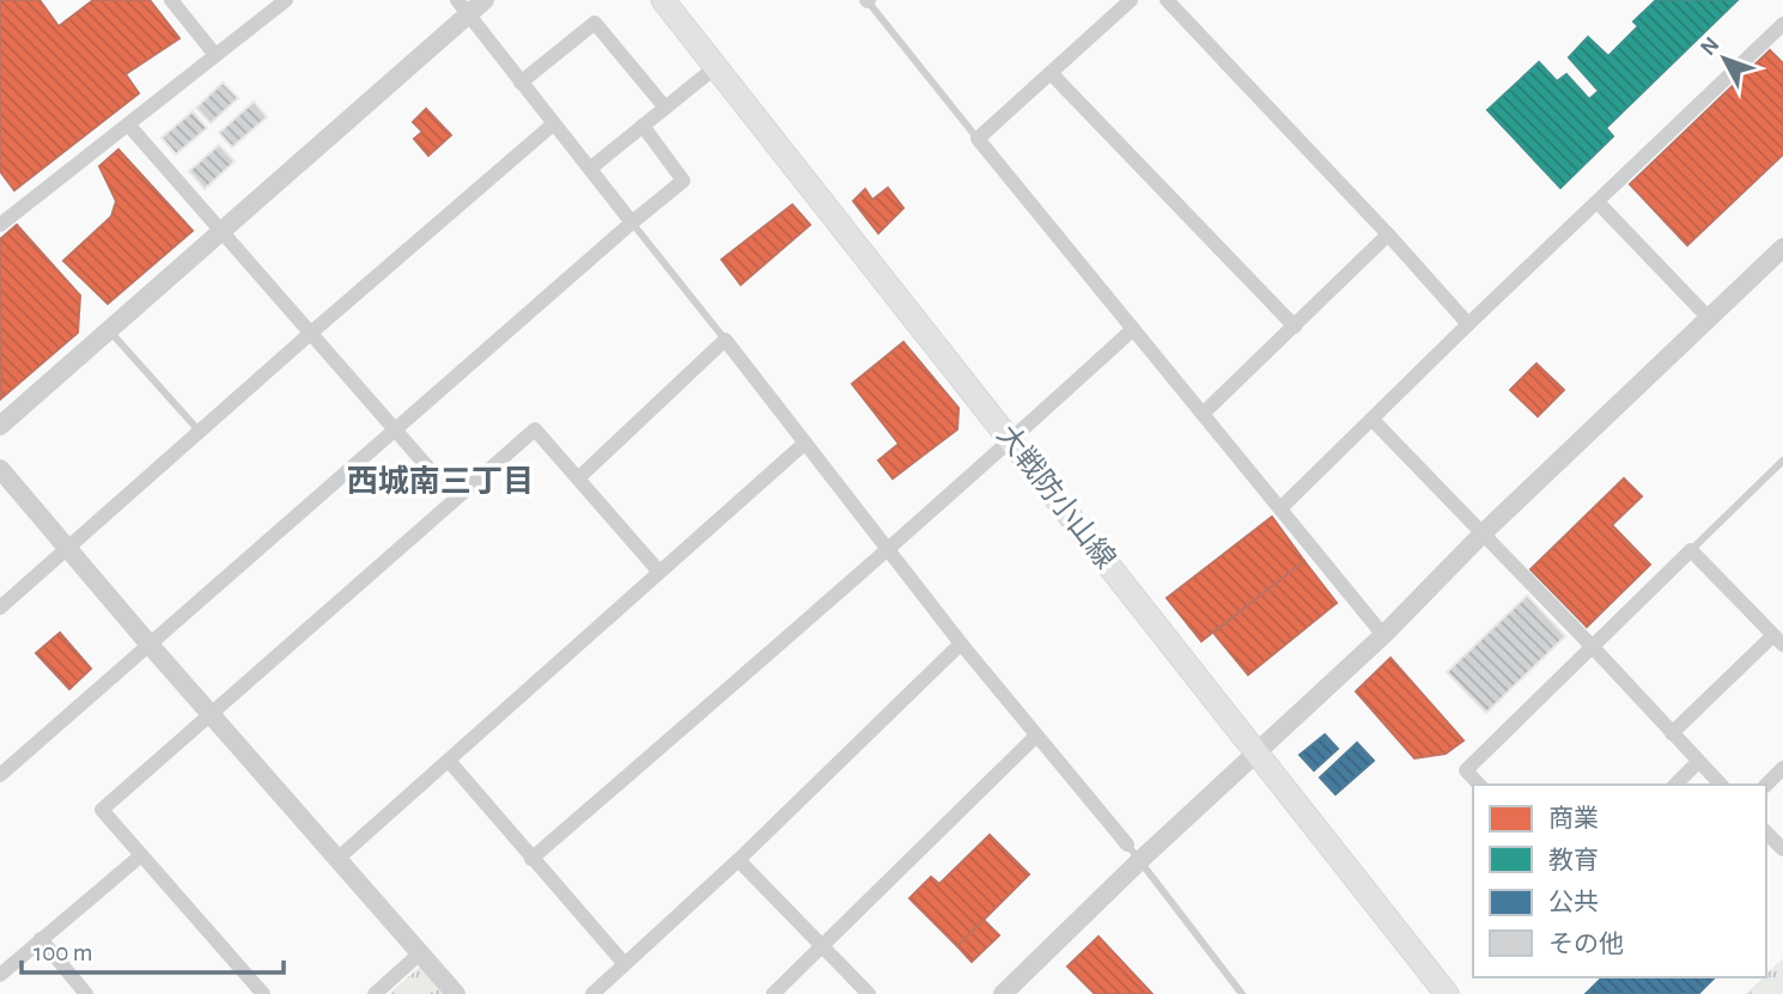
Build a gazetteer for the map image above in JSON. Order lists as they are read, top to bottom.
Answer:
{
  "streets": {
    "main road": ["大戦防小山線"]
  },
  "districts": ["西城南三丁目"],
  "legend": [
    "商業",
    "教育",
    "公共",
    "その他"
  ],
  "scale_bar": "100 m",
  "north": "top left"
}
